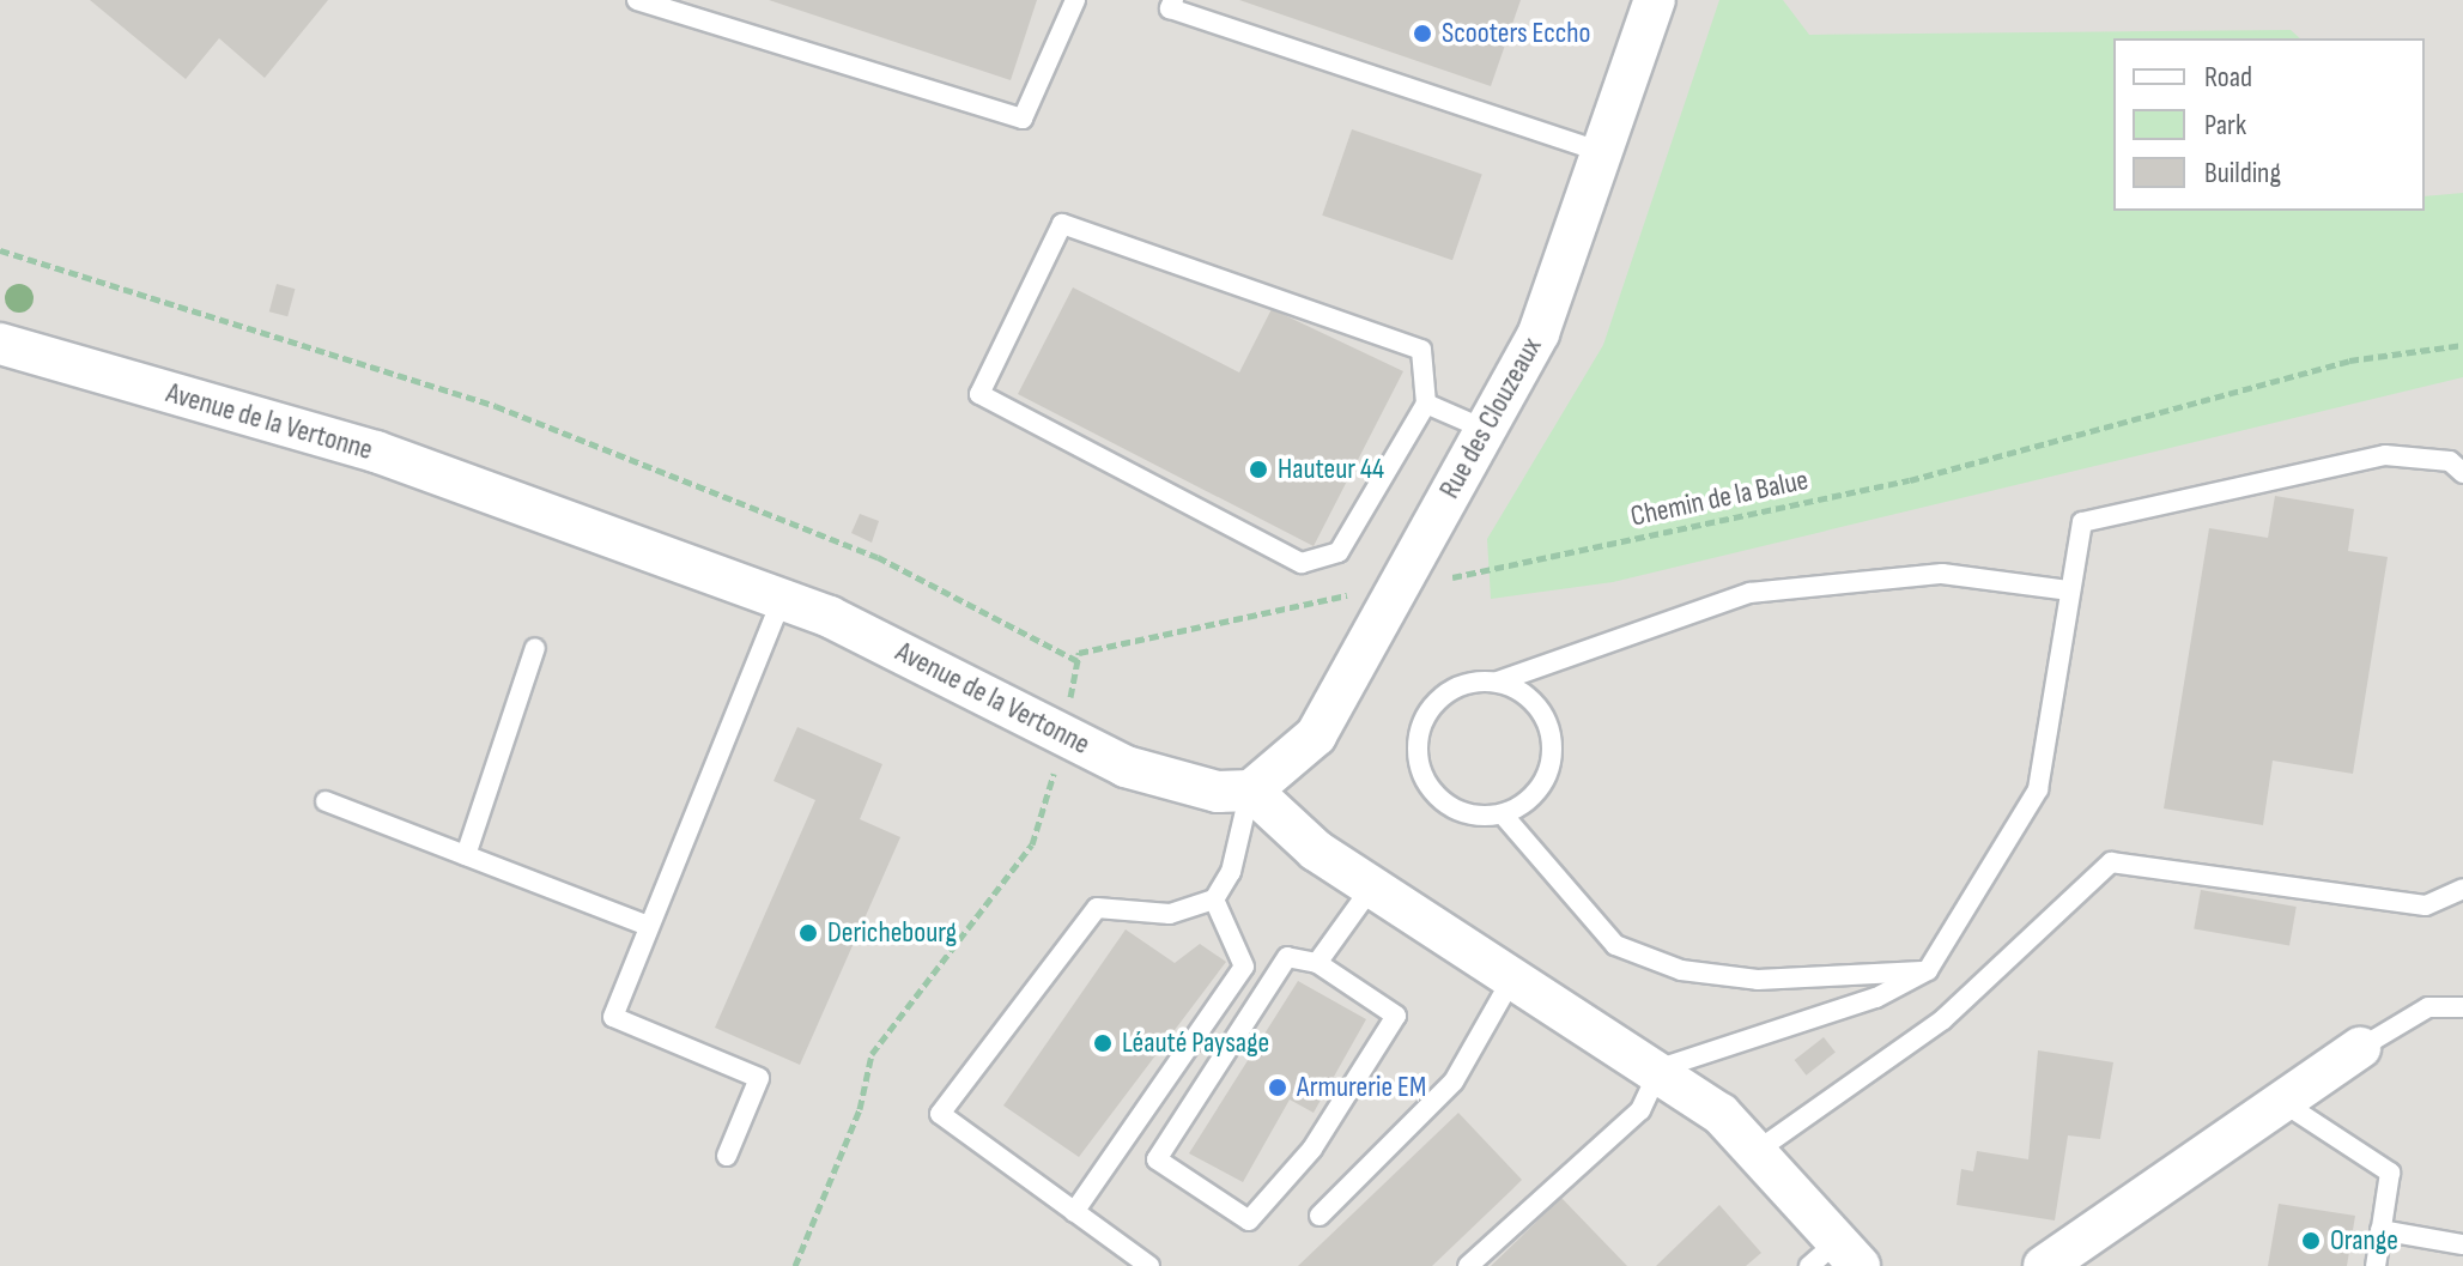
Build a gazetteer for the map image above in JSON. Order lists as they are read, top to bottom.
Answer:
{
  "streets": {
    "street": ["Rue des Clouzeaux", "Avenue de la Vertonne"],
    "path": ["Chemin de la Balue"]
  },
  "crossings": [
    ["Rue des Clouzeaux", "Avenue de la Vertonne"],
    ["Rue des Clouzeaux", "Chemin de la Balue"]
  ],
  "places": [
    "Scooters Eccho",
    "Hauteur 44",
    "Derichebourg",
    "Léauté Paysage",
    "Armurerie EM",
    "Orange"
  ],
  "legend": ["Road", "Park", "Building"]
}
